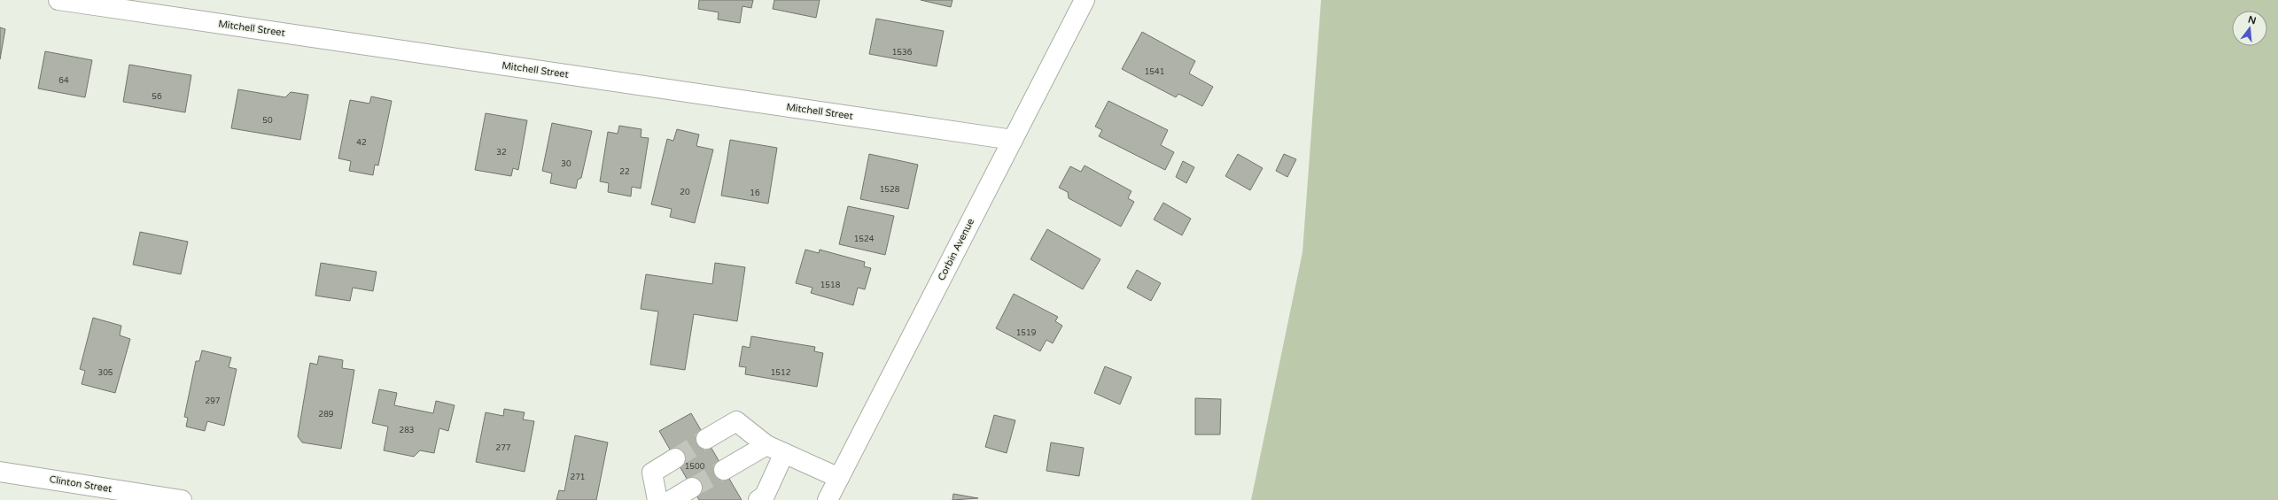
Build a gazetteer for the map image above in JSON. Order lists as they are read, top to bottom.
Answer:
{
  "streets": {
    "street": ["Mitchell Street", "Corbin Avenue", "Clinton Street"]
  },
  "crossings": [
    ["Mitchell Street", "Corbin Avenue"]
  ],
  "house_numbers": [
    "1536",
    "1541",
    "64",
    "56",
    "50",
    "42",
    "32",
    "30",
    "22",
    "1528",
    "20",
    "16",
    "1524",
    "1518",
    "1519",
    "305",
    "1512",
    "297",
    "289",
    "283",
    "277",
    "1500",
    "271"
  ],
  "north": "top"
}
